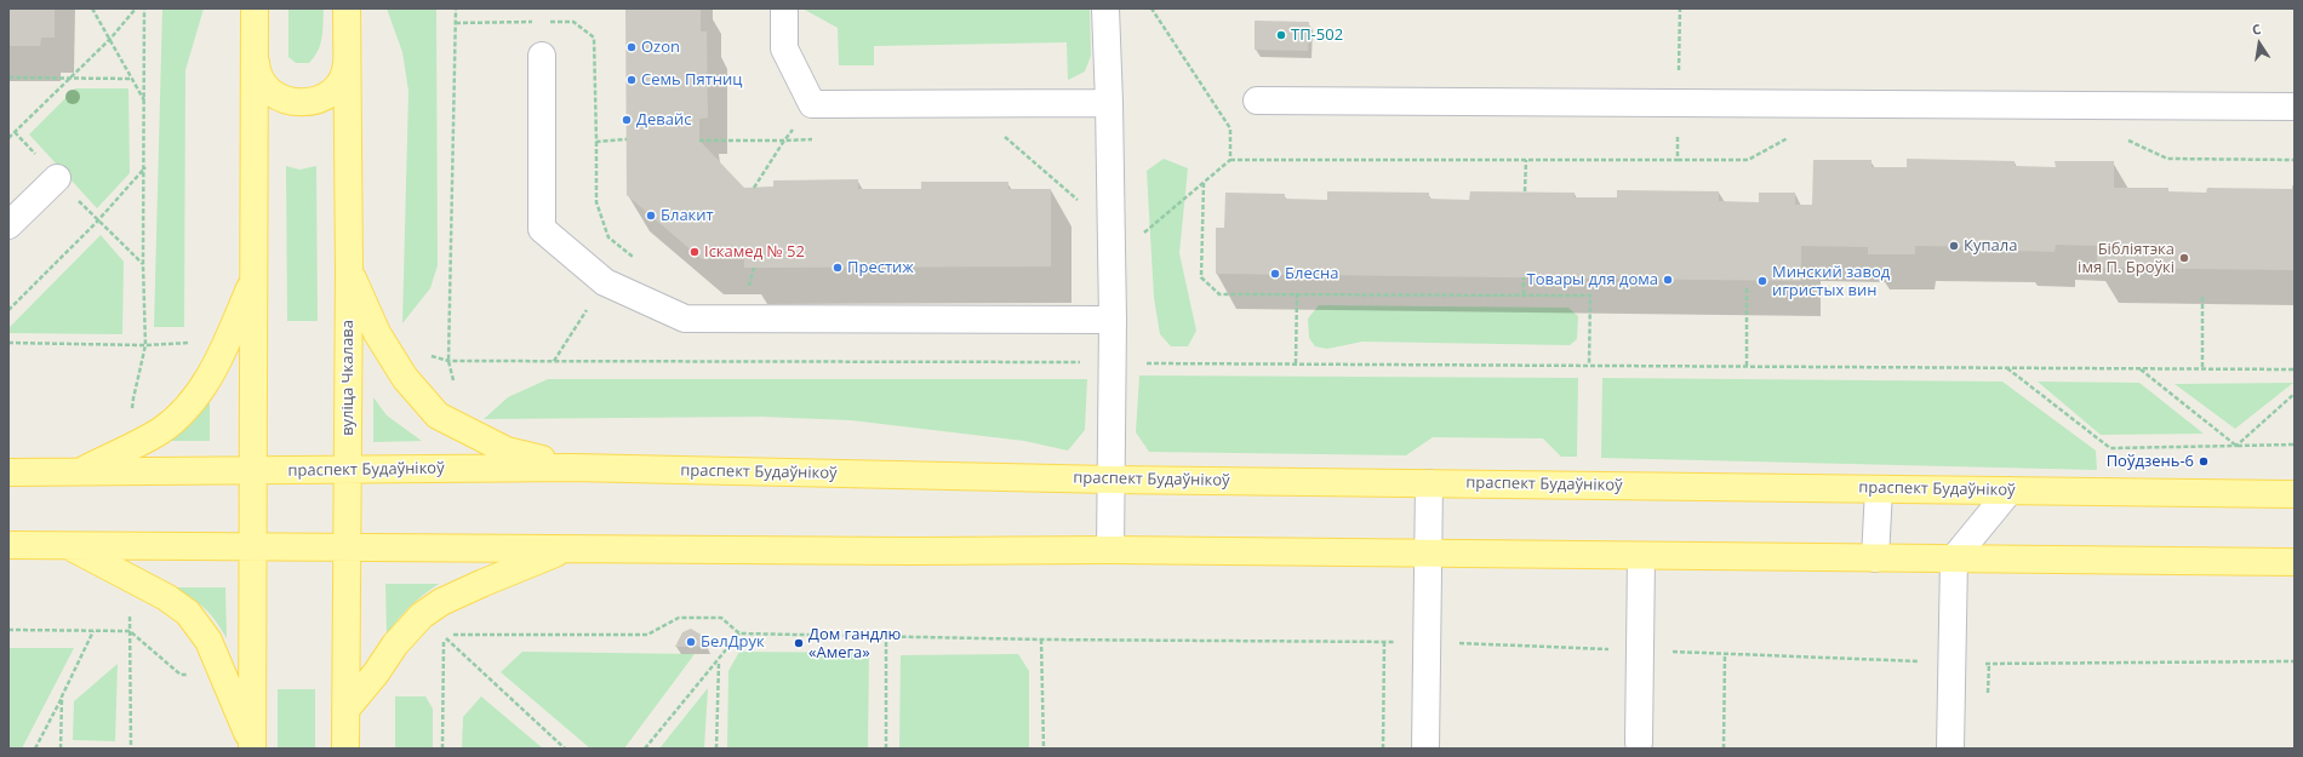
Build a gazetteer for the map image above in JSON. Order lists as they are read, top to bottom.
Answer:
{
  "streets": {
    "main road": ["вуліца Чкалава", "праспект Будаўнікоў"]
  },
  "crossings": [
    ["вуліца Чкалава", "праспект Будаўнікоў"]
  ],
  "places": [
    "ТП-502",
    "Ozon",
    "Семь Пятниц",
    "Девайс",
    "Блакит",
    "Купала",
    "Іскамед № 52",
    "Бібліятэка імя П. Броўкі",
    "Престиж",
    "Блесна",
    "Товары для дома",
    "Минский завод игристых вин",
    "Поўдзень-6",
    "БелДрук",
    "Дом гандлю «Амега»"
  ],
  "north": "top"
}
